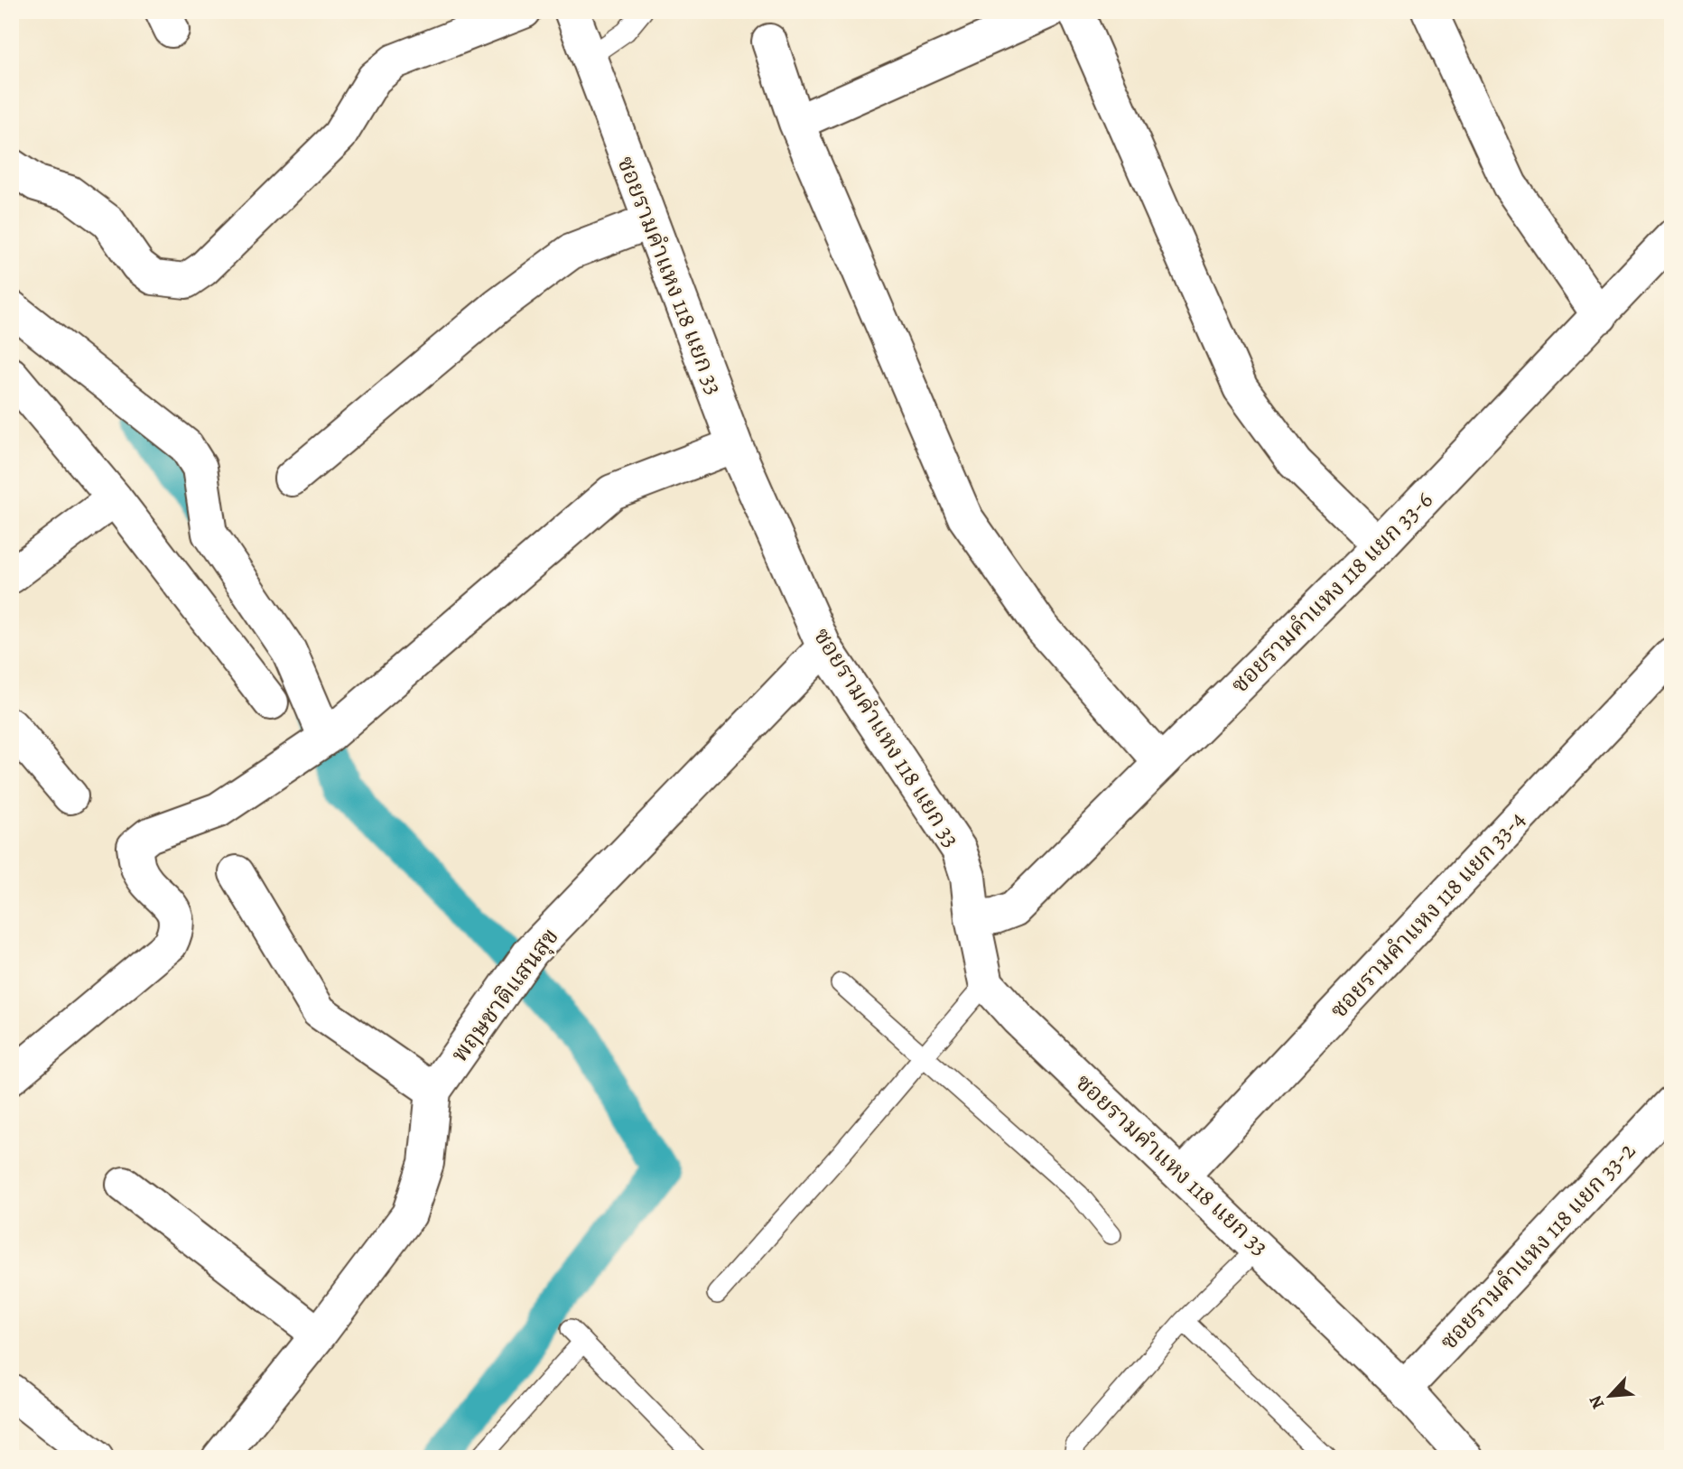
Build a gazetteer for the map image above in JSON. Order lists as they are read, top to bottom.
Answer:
{
  "streets": {
    "street": [
      "ซอยรามคำแหง 118 แยก 33",
      "ซอยรามคำแหง 118 แยก 33-6",
      "ซอยรามคำแหง 118 แยก 33-4",
      "พฤษชาติแสนสุข",
      "ซอยรามคำแหง 118 แยก 33-2"
    ]
  },
  "crossings": [
    ["ซอยรามคำแหง 118 แยก 33", "ซอยรามคำแหง 118 แยก 33-6"],
    ["ซอยรามคำแหง 118 แยก 33", "ซอยรามคำแหง 118 แยก 33-4"],
    ["ซอยรามคำแหง 118 แยก 33", "พฤษชาติแสนสุข"],
    ["ซอยรามคำแหง 118 แยก 33", "ซอยรามคำแหง 118 แยก 33-2"]
  ],
  "north": "bottom left"
}
